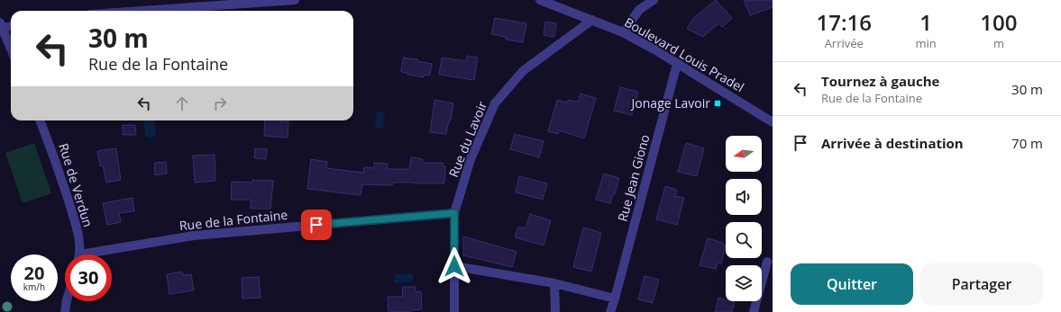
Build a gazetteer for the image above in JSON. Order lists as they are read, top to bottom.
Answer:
{
  "streets": {
    "street": [
      "Boulevard Louis Pradel",
      "Rue du Lavoir",
      "Rue Jean Giono",
      "Rue de Verdun",
      "Rue de la Fontaine"
    ]
  },
  "crossings": [
    ["Boulevard Louis Pradel", "Rue du Lavoir"],
    ["Boulevard Louis Pradel", "Rue Jean Giono"],
    ["Rue du Lavoir", "Rue de la Fontaine"]
  ],
  "places": {
    "transit": ["Jonage Lavoir"]
  },
  "north": "left",
  "page": {
    "eta": [
      "17:16",
      "Arrivée",
      "1",
      "min",
      "100",
      "m"
    ],
    "turn": ["30 m", "Rue de la Fontaine"],
    "list": [
      {
        "name": "Tournez à gauche",
        "note": "Rue de la Fontaine",
        "value": "30 m"
      },
      {
        "name": "Arrivée à destination",
        "value": "70 m"
      }
    ],
    "speed": "20 km/h",
    "limit": "30",
    "buttons": ["Quitter", "Partager"]
  }
}
